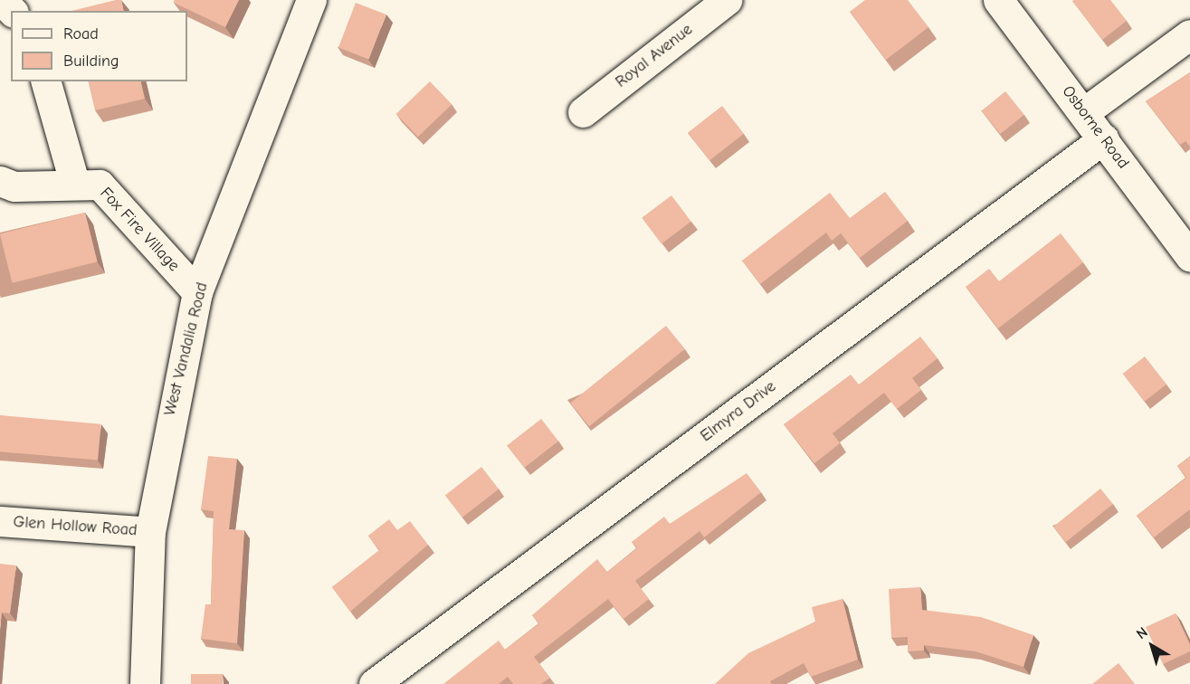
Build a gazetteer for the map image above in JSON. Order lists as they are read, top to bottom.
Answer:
{
  "streets": {
    "street": [
      "Royal Avenue",
      "Osborne Road",
      "Fox Fire Village",
      "West Vandalia Road",
      "Elmyra Drive",
      "Glen Hollow Road"
    ]
  },
  "crossings": [
    ["Osborne Road", "Elmyra Drive"],
    ["Fox Fire Village", "West Vandalia Road"],
    ["West Vandalia Road", "Glen Hollow Road"]
  ],
  "legend": ["Road", "Building"],
  "north": "top left"
}
